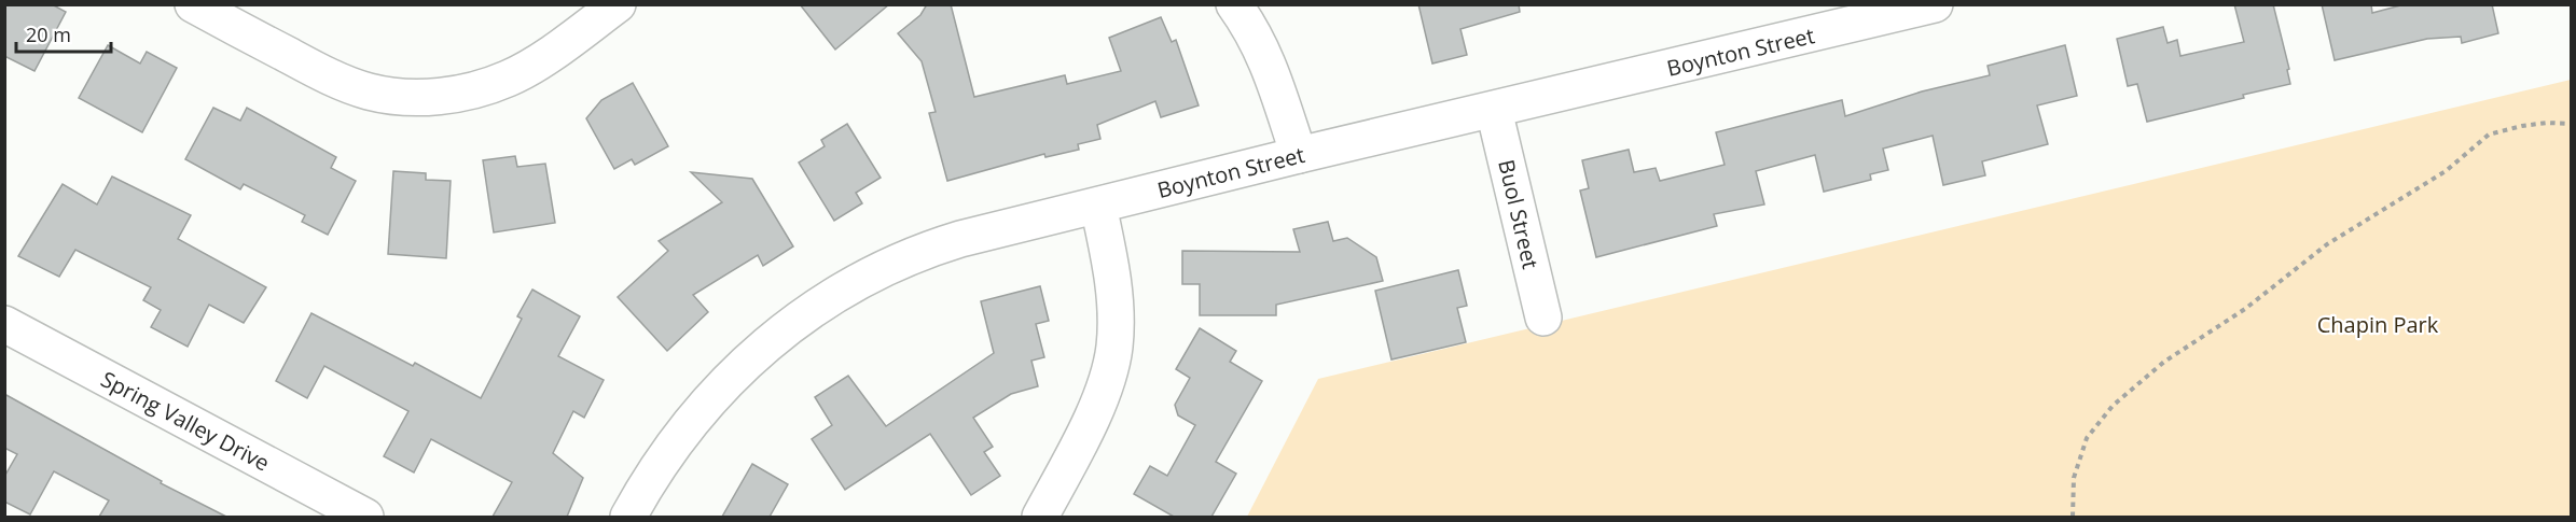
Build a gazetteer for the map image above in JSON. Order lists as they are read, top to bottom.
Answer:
{
  "streets": {
    "street": ["Boynton Street", "Buol Street", "Spring Valley Drive"]
  },
  "crossings": [
    ["Boynton Street", "Buol Street"]
  ],
  "parks": ["Chapin Park"],
  "scale_bar": "20 m"
}
